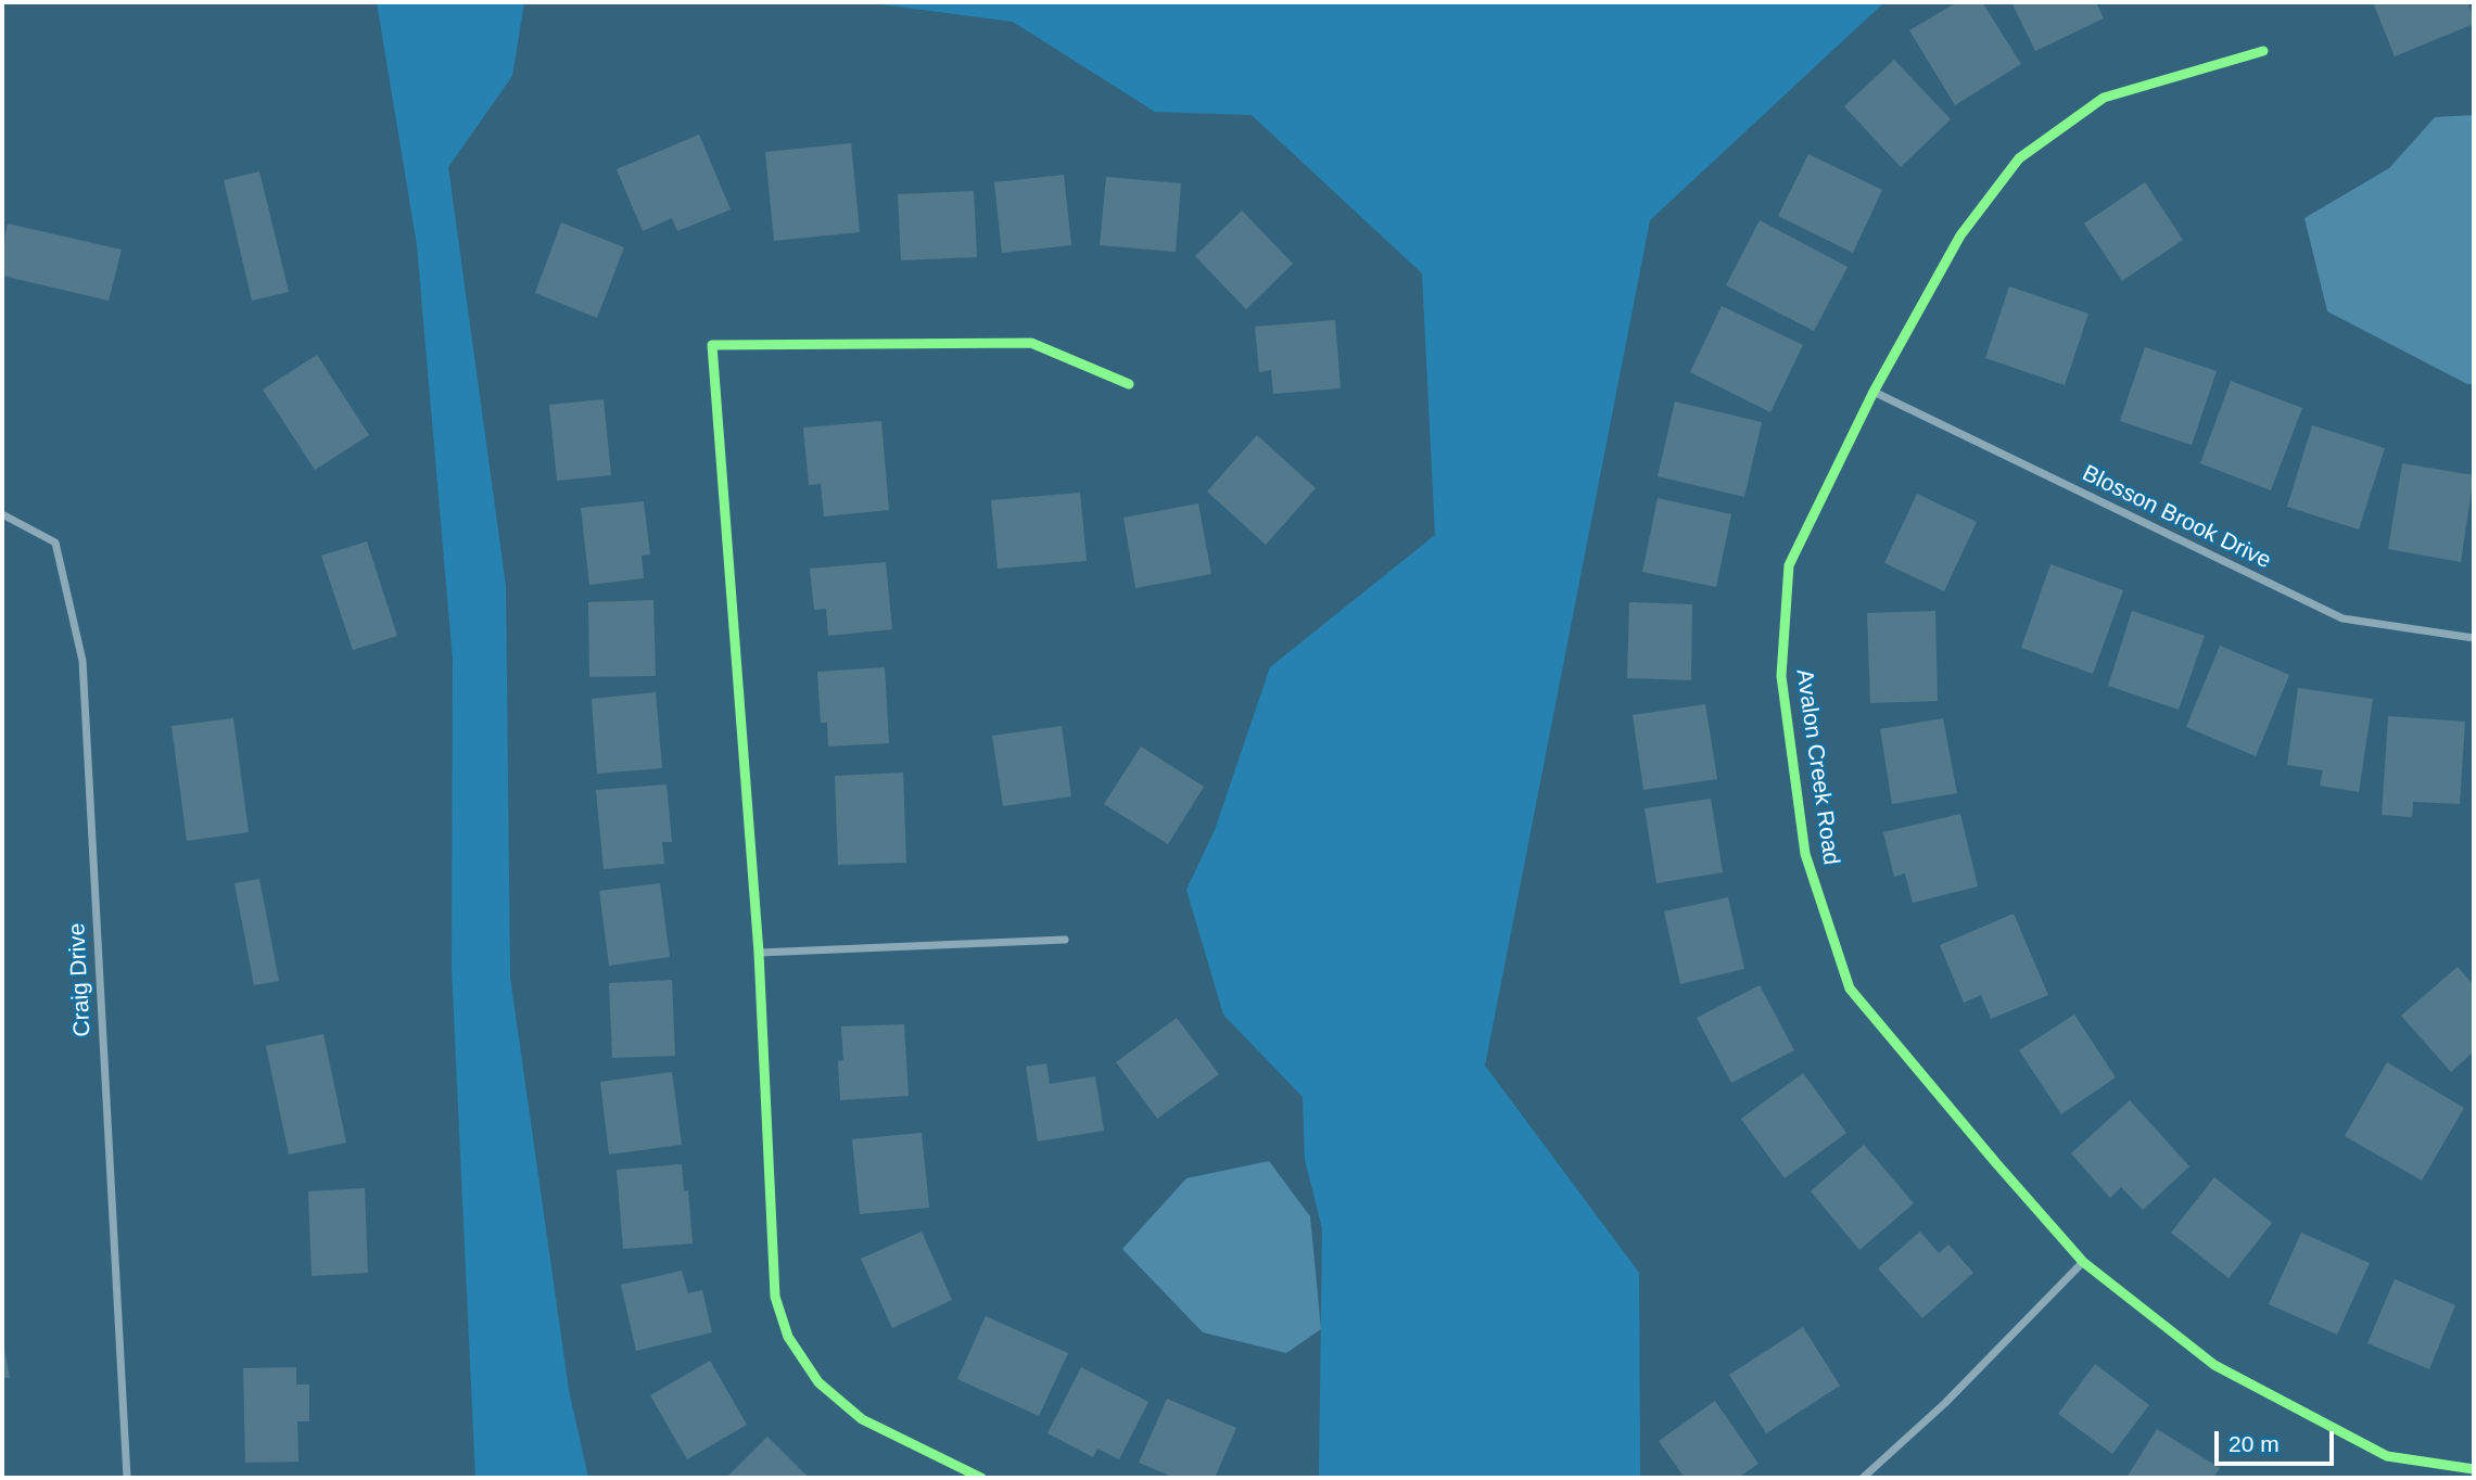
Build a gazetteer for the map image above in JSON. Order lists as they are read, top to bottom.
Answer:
{
  "streets": {
    "street": ["Blosson Brook Drive", "Avalon Creek Road", "Craig Drive"]
  },
  "crossings": [
    ["Blosson Brook Drive", "Avalon Creek Road"]
  ],
  "scale_bar": "20 m"
}
